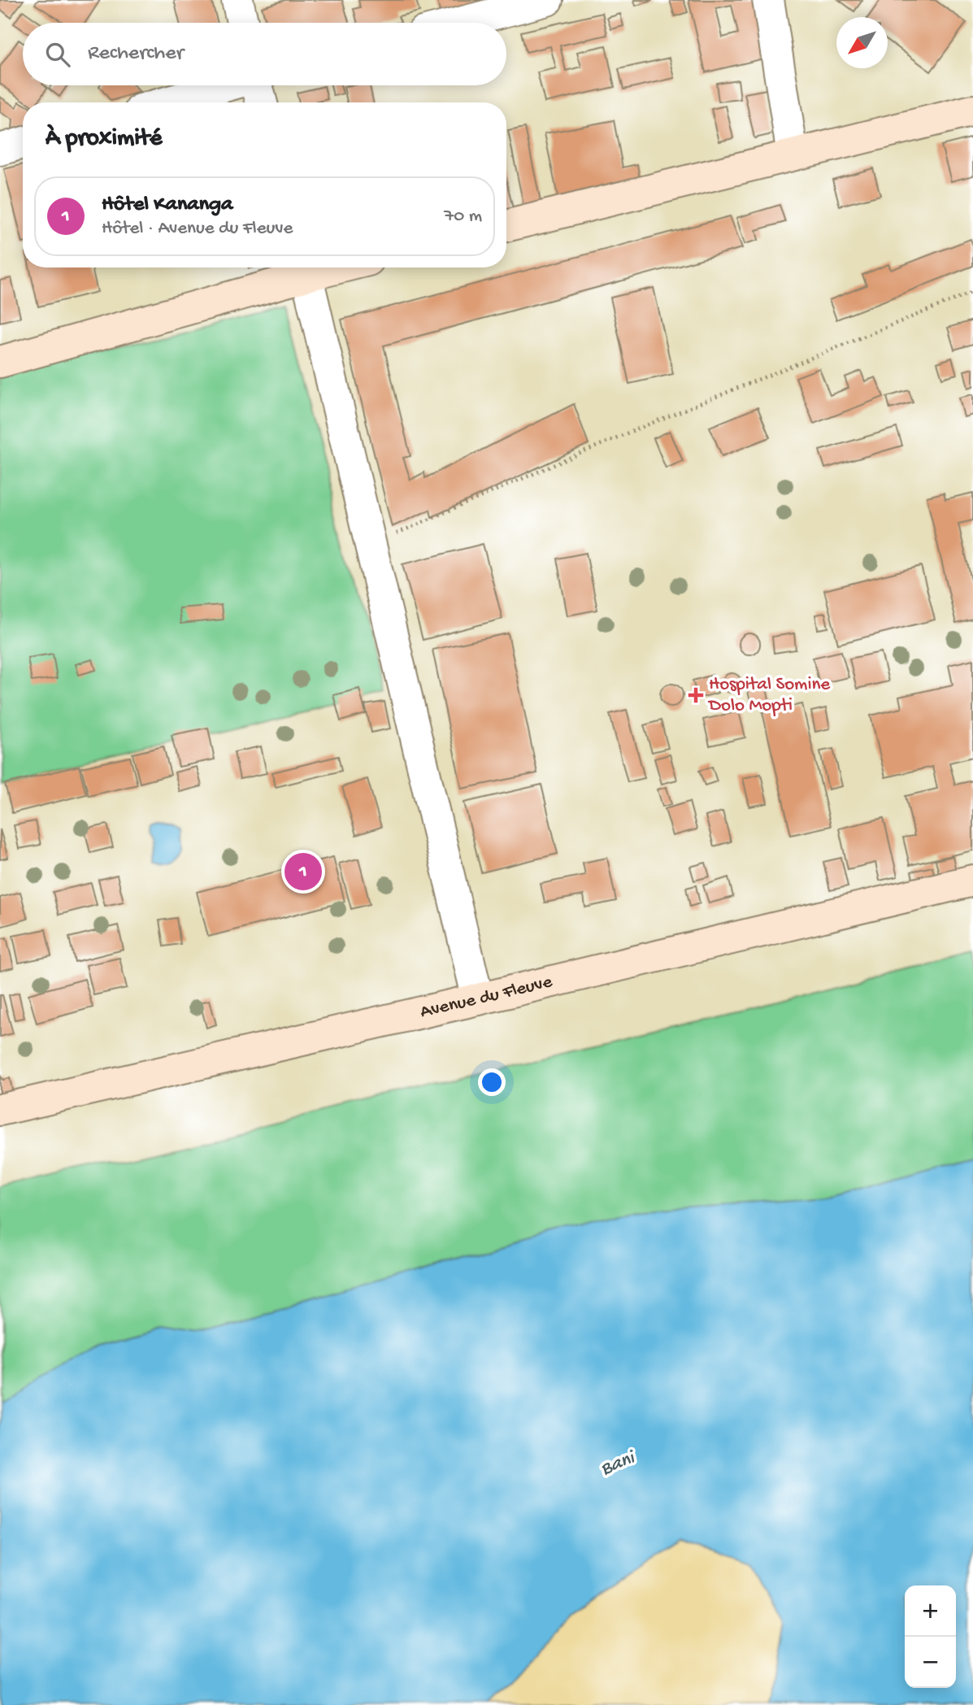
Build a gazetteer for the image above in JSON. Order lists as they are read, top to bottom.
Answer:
{
  "streets": {
    "street": ["Avenue du Fleuve"]
  },
  "water": ["Bani"],
  "places": {
    "health": ["Hospital Somine Dolo Mopti"]
  },
  "north": "bottom left",
  "page": {
    "search": "Rechercher",
    "heading": "À proximité",
    "list": [
      {
        "mark": "1",
        "name": "Hôtel Kananga",
        "note": "Hôtel · Avenue du Fleuve",
        "value": "70 m"
      }
    ],
    "pins": "1",
    "map_buttons": ["+", "−"]
  }
}
